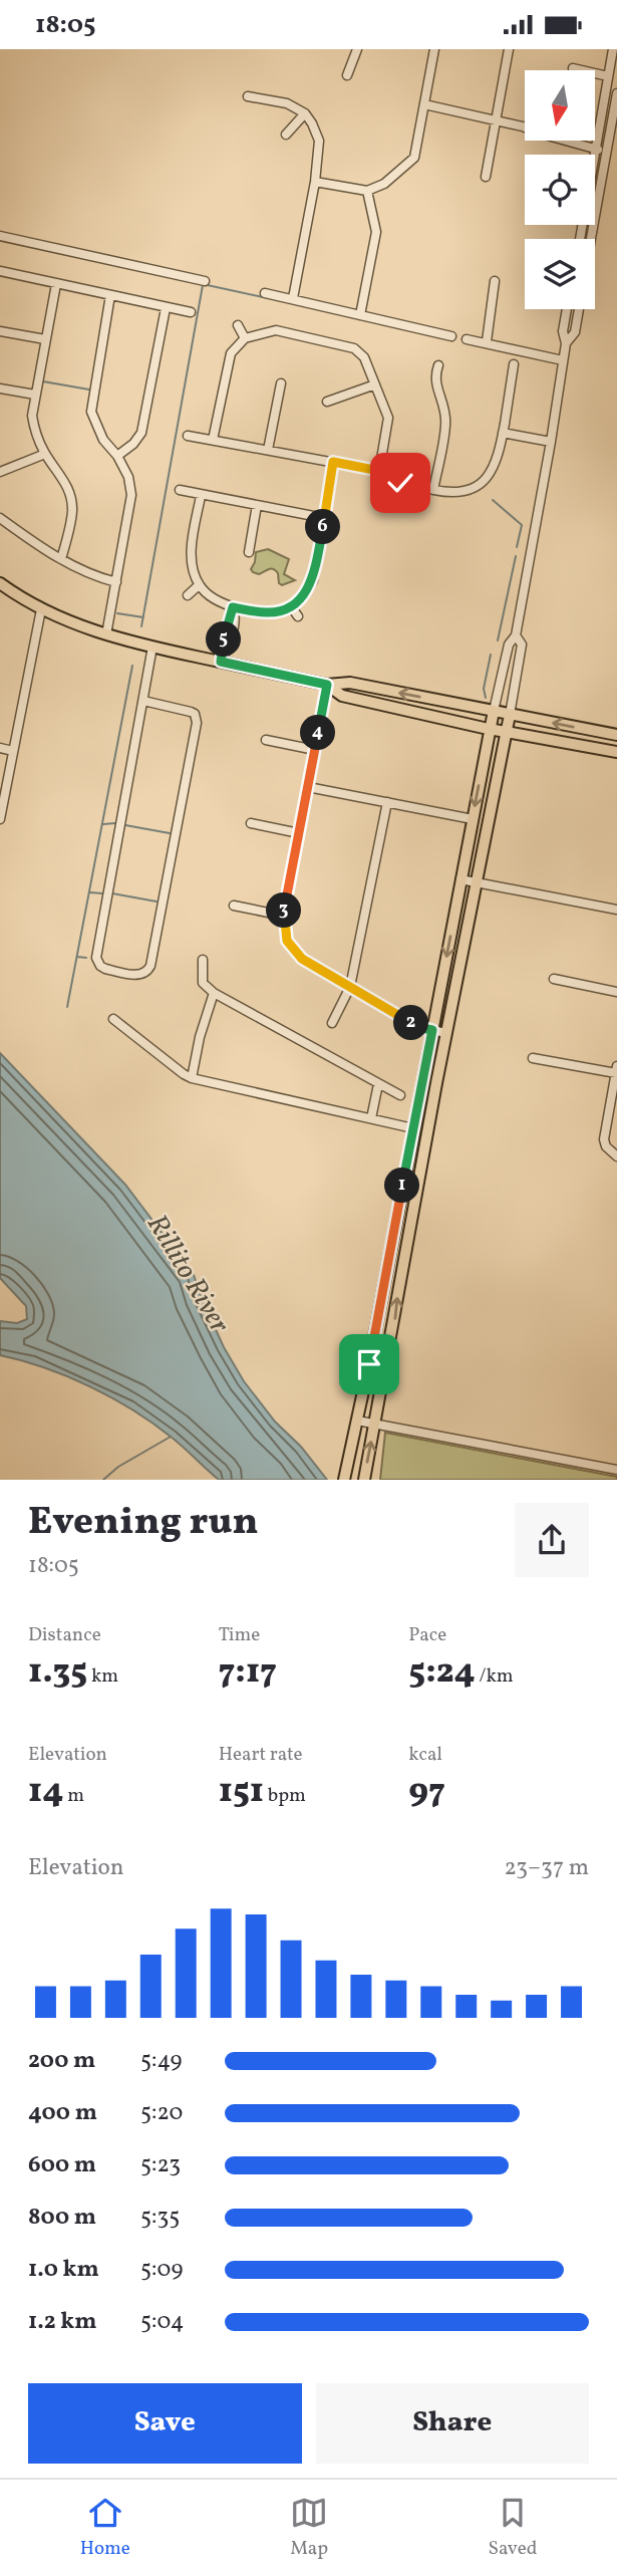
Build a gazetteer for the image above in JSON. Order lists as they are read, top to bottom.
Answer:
{
  "water": ["Rillito River"],
  "north": "bottom",
  "page": {
    "status": "18:05",
    "pins": [
      "6",
      "5",
      "4",
      "3",
      "2",
      "1"
    ],
    "heading": ["Evening run", "18:05"],
    "stats": [
      ["Distance", "1.35 km"],
      ["Time", "7:17"],
      ["Pace", "5:24 /km"],
      ["Elevation", "14 m"],
      ["Heart rate", "151 bpm"],
      ["kcal", "97"]
    ],
    "chart": ["Elevation", "23–37 m"],
    "list": [
      {
        "name": "200 m",
        "note": "5:49"
      },
      {
        "name": "400 m",
        "note": "5:20"
      },
      {
        "name": "600 m",
        "note": "5:23"
      },
      {
        "name": "800 m",
        "note": "5:35"
      },
      {
        "name": "1.0 km",
        "note": "5:09"
      },
      {
        "name": "1.2 km",
        "note": "5:04"
      }
    ],
    "buttons": ["Save", "Share"],
    "tabs": ["Home", "Map", "Saved"]
  }
}
